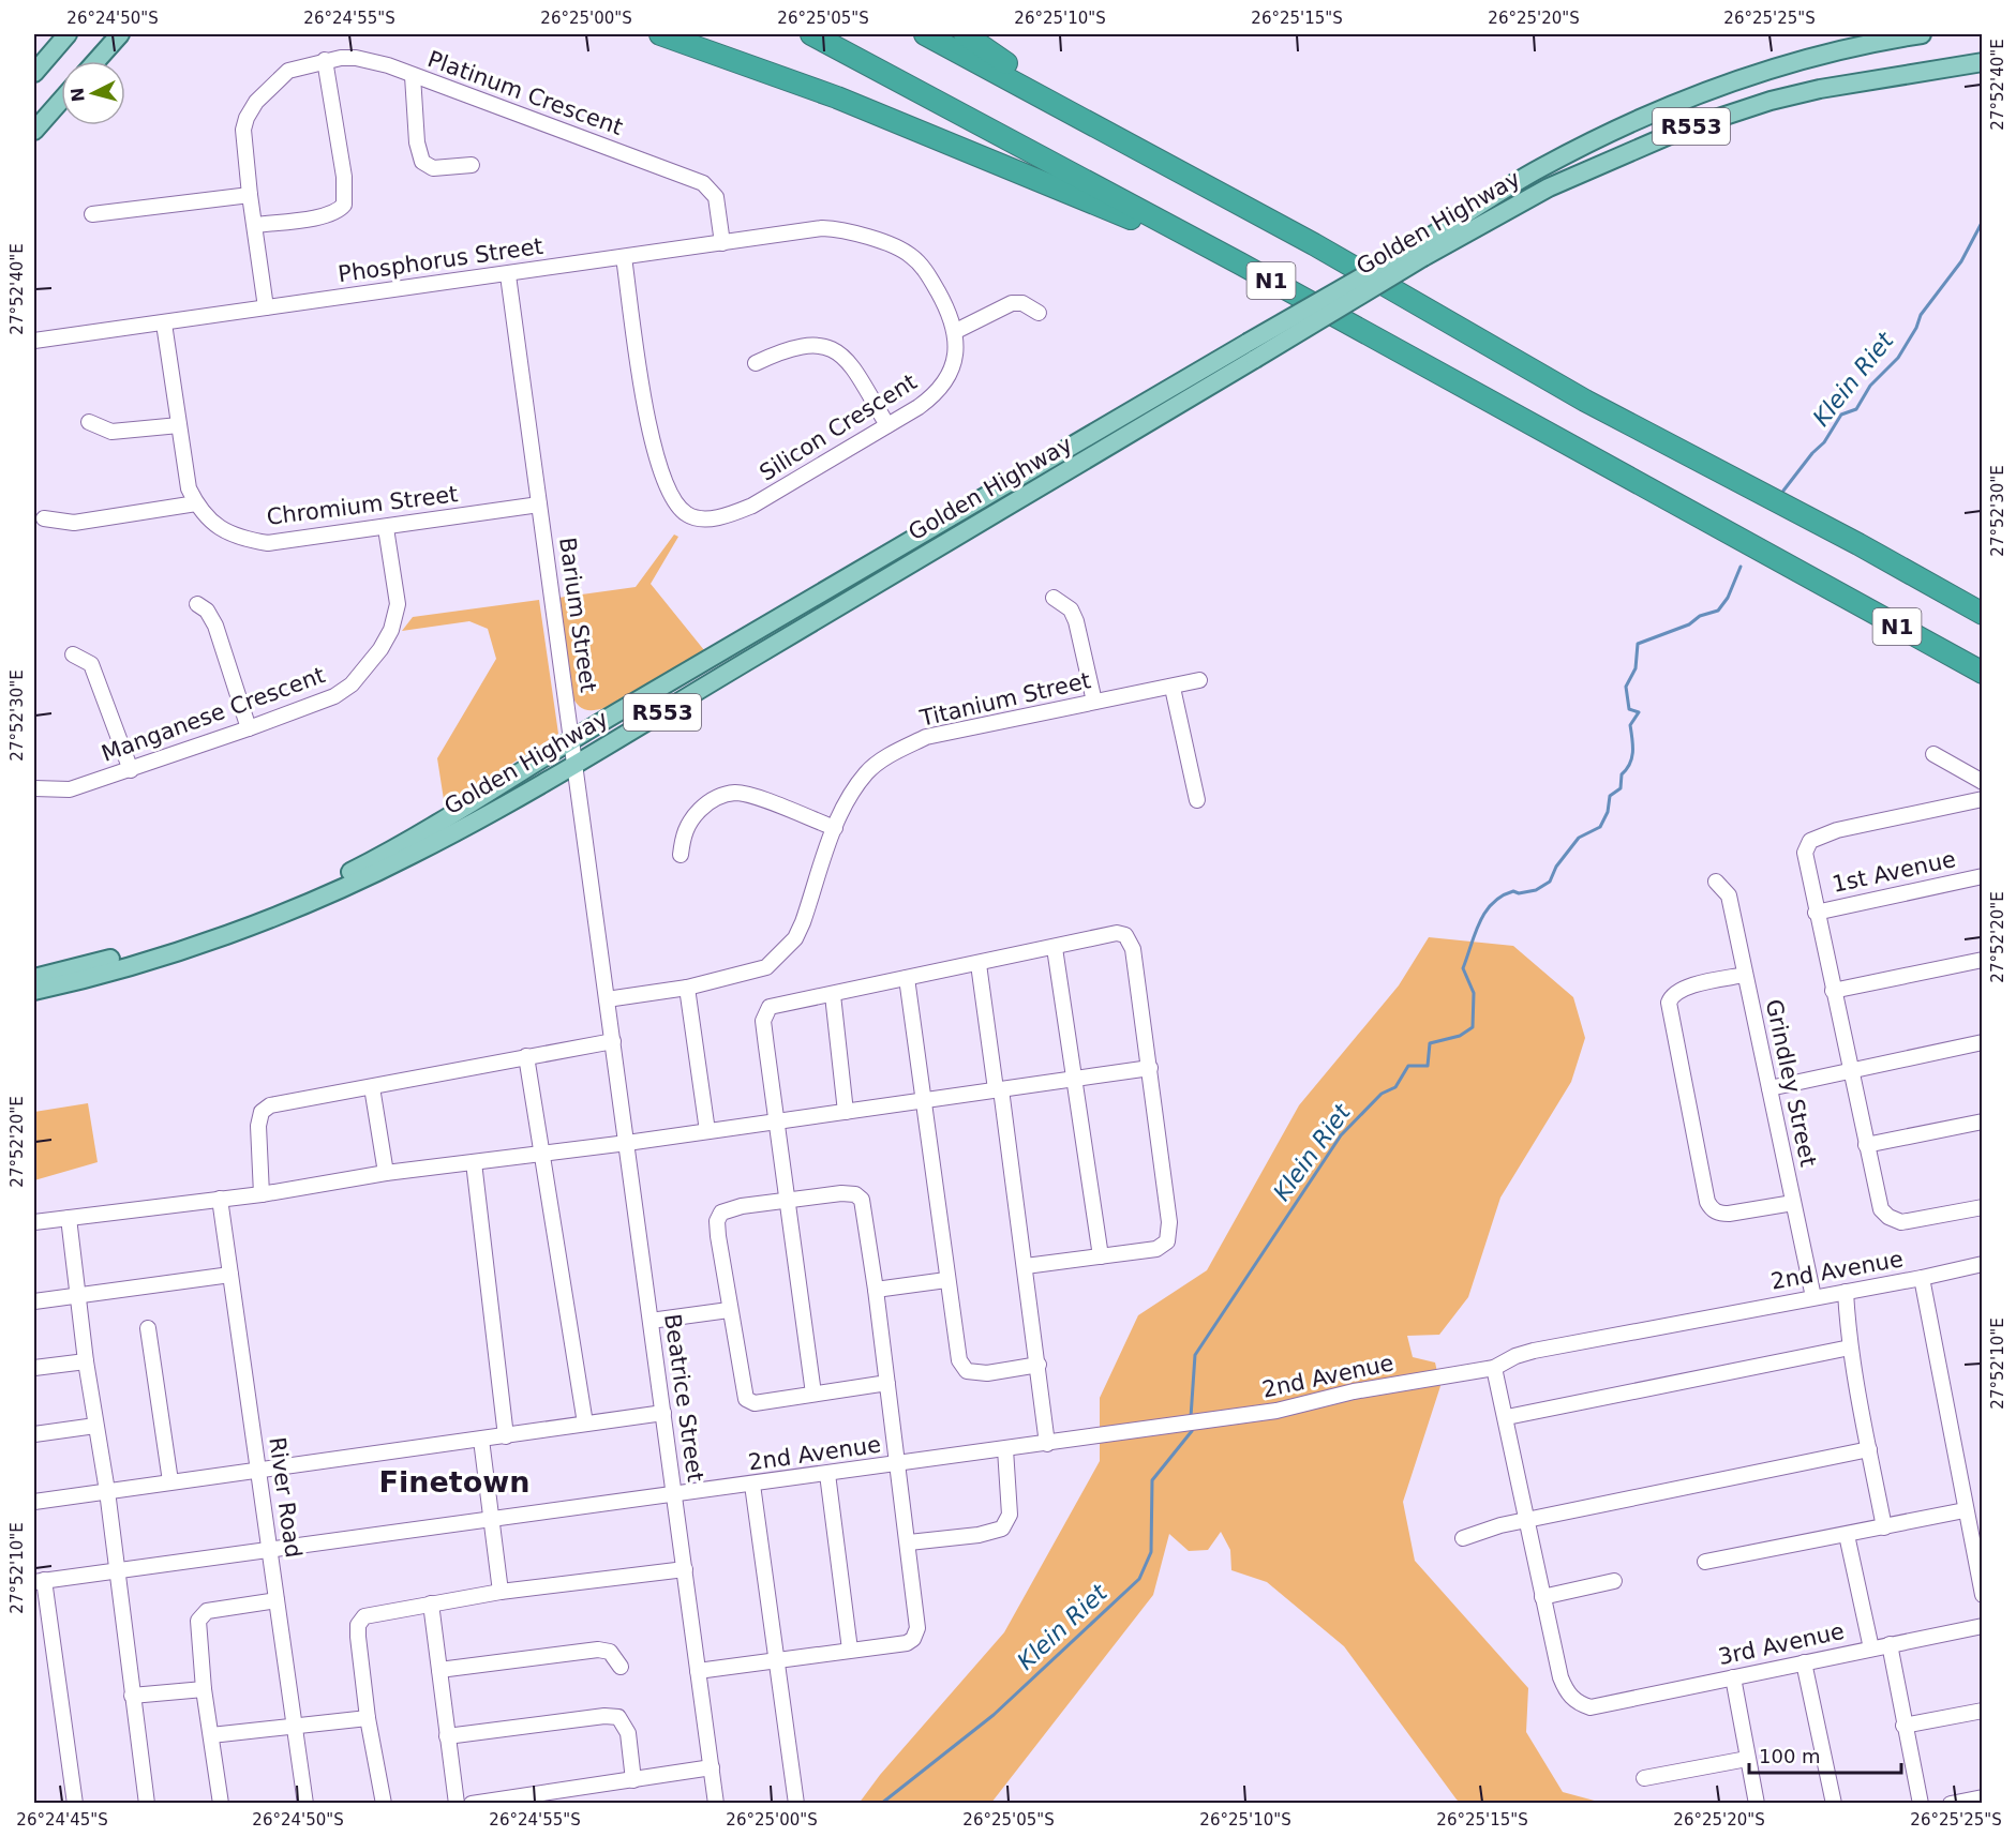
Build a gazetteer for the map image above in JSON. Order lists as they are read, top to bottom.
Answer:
{
  "streets": {
    "highway": ["N1"],
    "main road": ["R553", "Golden Highway"],
    "street": [
      "Platinum Crescent",
      "Phosphorus Street",
      "Silicon Crescent",
      "Chromium Street",
      "Barium Street",
      "Titanium Street",
      "Manganese Crescent",
      "1st Avenue",
      "Grindley Street",
      "2nd Avenue",
      "Beatrice Street",
      "River Road",
      "3rd Avenue"
    ]
  },
  "crossings": [
    ["Platinum Crescent", "Phosphorus Street"],
    ["Platinum Crescent", "Silicon Crescent"],
    ["Golden Highway", "Barium Street"],
    ["Phosphorus Street", "Silicon Crescent"],
    ["Phosphorus Street", "Chromium Street"],
    ["Phosphorus Street", "Barium Street"],
    ["Chromium Street", "Barium Street"],
    ["Chromium Street", "Manganese Crescent"],
    ["Barium Street", "Titanium Street"],
    ["Barium Street", "Beatrice Street"],
    ["Titanium Street", "Beatrice Street"],
    ["Grindley Street", "2nd Avenue"],
    ["2nd Avenue", "Beatrice Street"],
    ["2nd Avenue", "River Road"]
  ],
  "districts": ["Finetown"],
  "water": ["Klein Riet"],
  "scale_bar": "100 m",
  "north": "left",
  "coordinates": [
    "26°24'50\"S",
    "26°24'55\"S",
    "26°25'00\"S",
    "26°25'05\"S",
    "26°25'10\"S",
    "26°25'15\"S",
    "26°25'20\"S",
    "26°25'25\"S",
    "27°52'40\"E",
    "27°52'30\"E",
    "27°52'20\"E",
    "27°52'10\"E",
    "26°24'45\"S"
  ]
}
